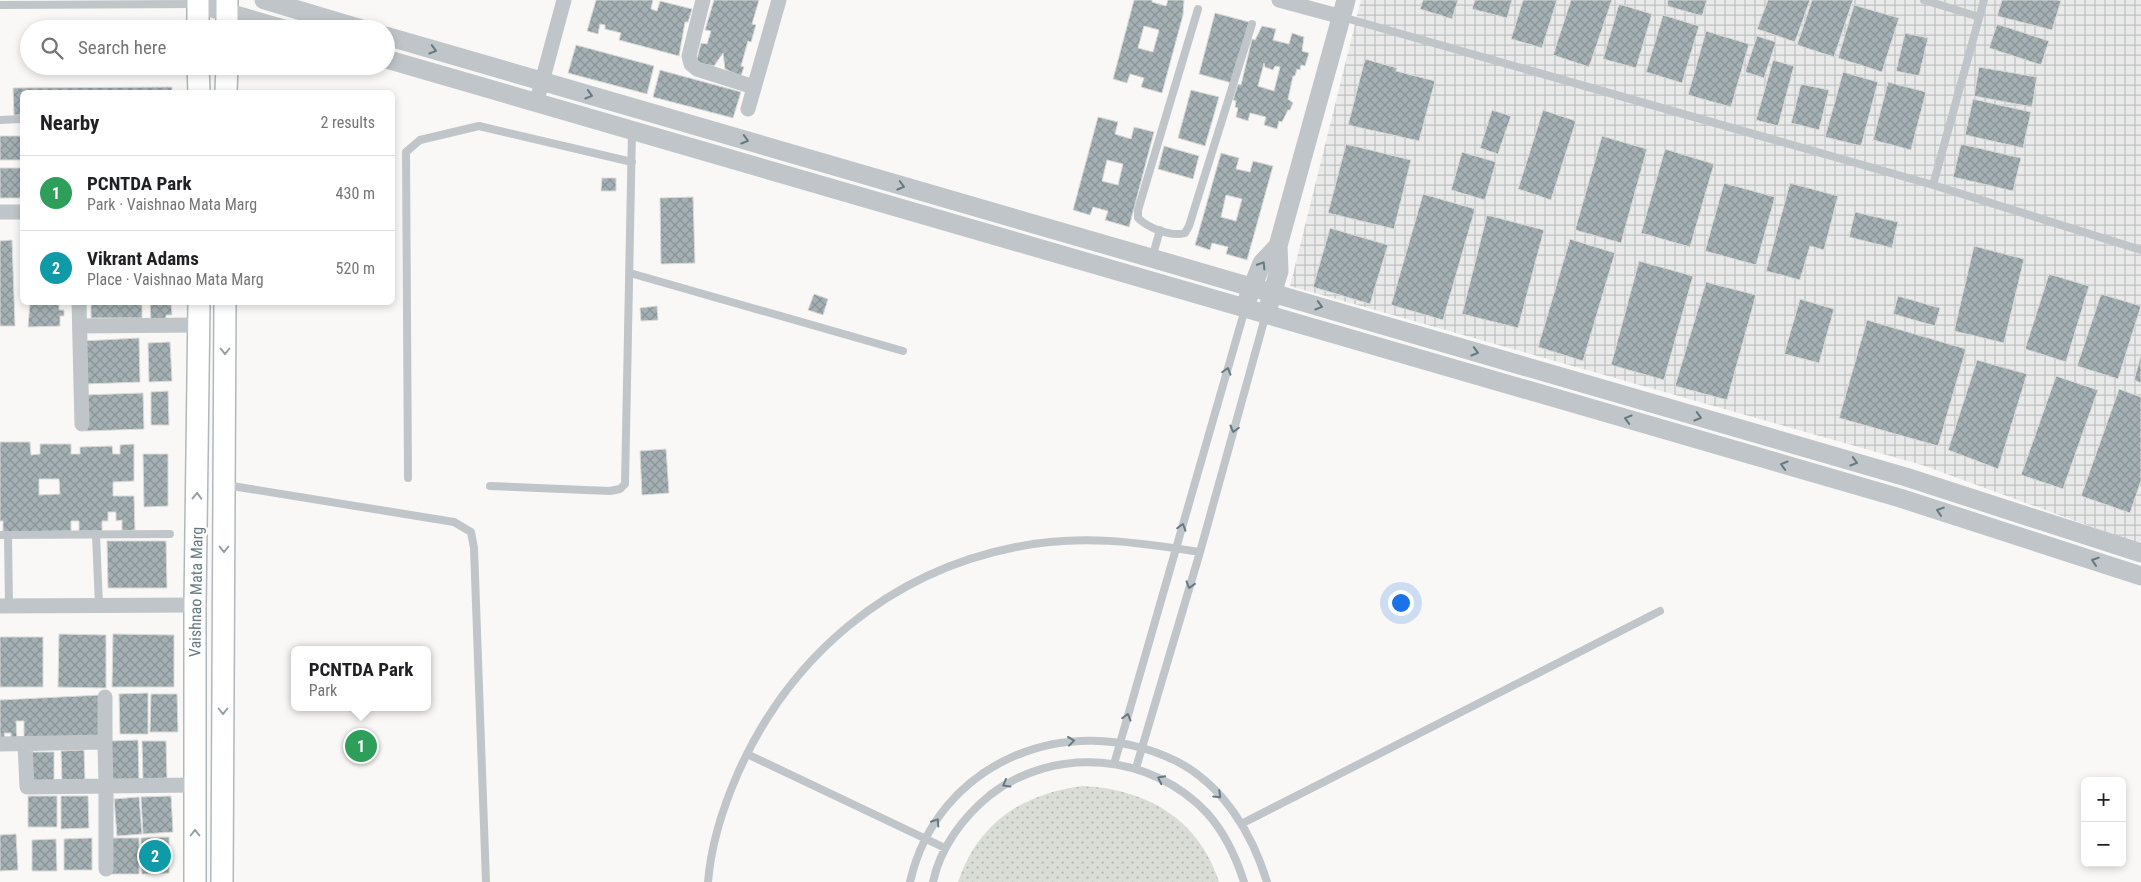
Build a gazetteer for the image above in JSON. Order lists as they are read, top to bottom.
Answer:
{
  "streets": {
    "main road": ["Vaishnao Mata Marg"]
  },
  "page": {
    "search": "Search here",
    "heading": ["Nearby", "2 results"],
    "list": [
      {
        "mark": "1",
        "name": "PCNTDA Park",
        "note": "Park · Vaishnao Mata Marg",
        "value": "430 m"
      },
      {
        "mark": "2",
        "name": "Vikrant Adams",
        "note": "Place · Vaishnao Mata Marg",
        "value": "520 m"
      }
    ],
    "popup": ["PCNTDA Park", "Park"],
    "pins": ["1", "2"],
    "map_buttons": ["+", "−"]
  }
}
